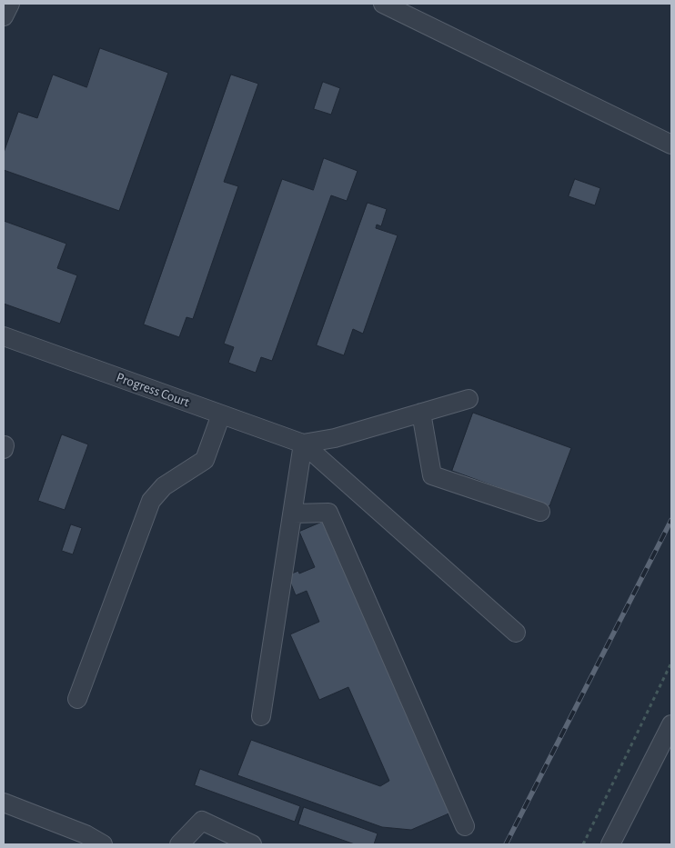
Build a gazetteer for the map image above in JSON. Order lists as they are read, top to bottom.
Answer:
{
  "streets": {
    "street": ["Progress Court"]
  }
}
